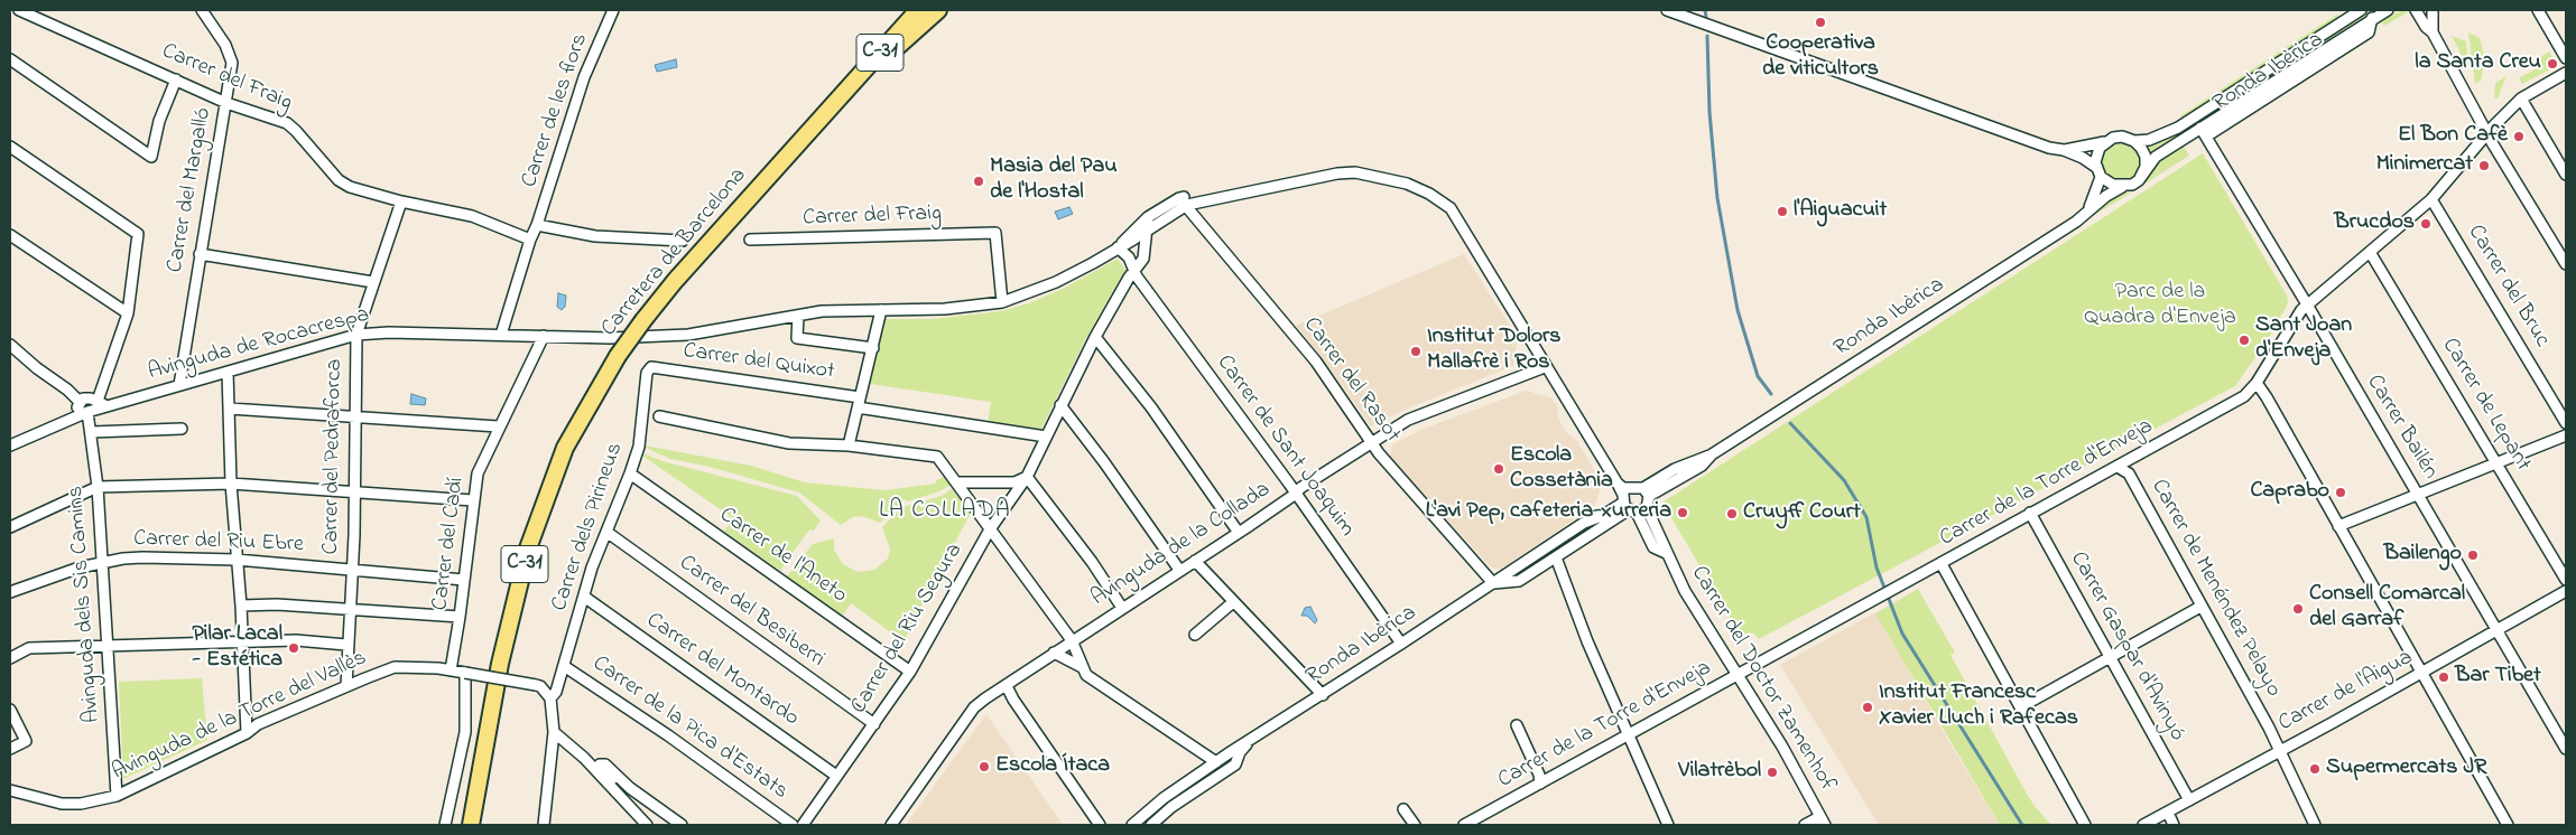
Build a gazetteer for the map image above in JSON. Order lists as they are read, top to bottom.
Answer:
{
  "streets": {
    "highway": ["C-31", "Carretera de Barcelona"],
    "street": [
      "Ronda Ibèrica",
      "Carrer del Fraig",
      "Carrer de les flors",
      "Carrer del Margalló",
      "Carrer del Bruc",
      "Avinguda de Rocacrespa",
      "Carrer del Quixot",
      "Carrer del Rasot",
      "Carrer de Lepant",
      "Carrer Bailén",
      "Carrer de Sant Joaquim",
      "Carrer del Pedraforca",
      "Carrer de la Torre d'Enveja",
      "Carrer dels Pirineus",
      "Carrer del Riu Ebre",
      "Carrer del Cadí",
      "Avinguda de la Collada",
      "Carrer de l'Aneto",
      "Carrer de Menéndez Pelayo",
      "Avinguda dels Sis Camins",
      "Carrer del Besiberri",
      "Carrer del Riu Segura",
      "Carrer Gaspar d'Avinyó",
      "Carrer del Montardo",
      "Carrer del Doctor Zamenhof",
      "Carrer de l'Aigua",
      "Avinguda de la Torre del Vallès",
      "Carrer de la Pica d'Estats"
    ]
  },
  "crossings": [
    ["Ronda Ibèrica", "Carrer del Rasot"],
    ["Ronda Ibèrica", "Carrer Bailén"],
    ["Ronda Ibèrica", "Carrer de Sant Joaquim"],
    ["Carrer del Fraig", "Carrer de les flors"],
    ["Carrer del Fraig", "Carrer del Margalló"],
    ["Carrer del Fraig", "Avinguda de Rocacrespa"],
    ["Carrer del Fraig", "Carrer del Pedraforca"],
    ["Carrer de les flors", "Avinguda de Rocacrespa"],
    ["Carrer del Margalló", "Avinguda de Rocacrespa"],
    ["Carrer del Bruc", "Carrer de la Torre d'Enveja"],
    ["Avinguda de Rocacrespa", "Carrer del Rasot"],
    ["Avinguda de Rocacrespa", "Carrer de Sant Joaquim"],
    ["Avinguda de Rocacrespa", "Carrer del Pedraforca"],
    ["Avinguda de Rocacrespa", "Carrer del Cadí"],
    ["Avinguda de Rocacrespa", "Avinguda de la Collada"],
    ["Avinguda de Rocacrespa", "Avinguda dels Sis Camins"],
    ["Avinguda de Rocacrespa", "Carrer del Riu Segura"],
    ["Carrer del Quixot", "Carrer dels Pirineus"],
    ["Carrer del Quixot", "Carrer del Riu Segura"],
    ["Carrer del Rasot", "Avinguda de la Collada"],
    ["Carrer de Lepant", "Carrer de la Torre d'Enveja"],
    ["Carrer Bailén", "Carrer de la Torre d'Enveja"],
    ["Carrer Bailén", "Carrer de l'Aigua"],
    ["Carrer de Sant Joaquim", "Avinguda de la Collada"],
    ["Carrer de Sant Joaquim", "Carrer del Riu Segura"],
    ["Carrer del Pedraforca", "Carrer del Riu Ebre"],
    ["Carrer del Pedraforca", "Avinguda de la Torre del Vallès"],
    ["Carrer de la Torre d'Enveja", "Carrer de Menéndez Pelayo"],
    ["Carrer de la Torre d'Enveja", "Carrer Gaspar d'Avinyó"],
    ["Carrer de la Torre d'Enveja", "Carrer del Doctor Zamenhof"],
    ["Carrer dels Pirineus", "Carrer de l'Aneto"],
    ["Carrer dels Pirineus", "Carrer del Besiberri"],
    ["Carrer dels Pirineus", "Carrer del Montardo"],
    ["Carrer dels Pirineus", "Avinguda de la Torre del Vallès"],
    ["Carrer dels Pirineus", "Carrer de la Pica d'Estats"],
    ["Carrer del Riu Ebre", "Carrer del Cadí"],
    ["Carrer del Riu Ebre", "Avinguda dels Sis Camins"],
    ["Carrer del Cadí", "Avinguda de la Torre del Vallès"],
    ["Carrer de l'Aneto", "Carrer del Riu Segura"],
    ["Carrer de Menéndez Pelayo", "Carrer de l'Aigua"],
    ["Avinguda dels Sis Camins", "Avinguda de la Torre del Vallès"],
    ["Carrer del Besiberri", "Carrer del Riu Segura"],
    ["Carrer del Riu Segura", "Carrer del Montardo"],
    ["Carrer Gaspar d'Avinyó", "Carrer de l'Aigua"]
  ],
  "districts": ["LA COLLADA"],
  "parks": ["Parc de la Quadra d'Enveja"],
  "places": [
    "Cooperativa de viticultors",
    "la Santa Creu",
    "El Bon Cafè",
    "Minimercat",
    "Masia del Pau de l'Hostal",
    "l'Aiguacuit",
    "Brucdos",
    "Sant Joan d'Enveja",
    "Institut Dolors Mallafrè i Ros",
    "Escola Cossetània",
    "Caprabo",
    "L'avi Pep, cafeteria-xurreria",
    "Cruyff Court",
    "Bailengo",
    "Consell Comarcal del Garraf",
    "Pilar Lacal - Estética",
    "Bar Tibet",
    "Institut Francesc Xavier Lluch i Rafecas",
    "Escola Ítaca",
    "Supermercats JR",
    "Vilatrèbol"
  ]
}
